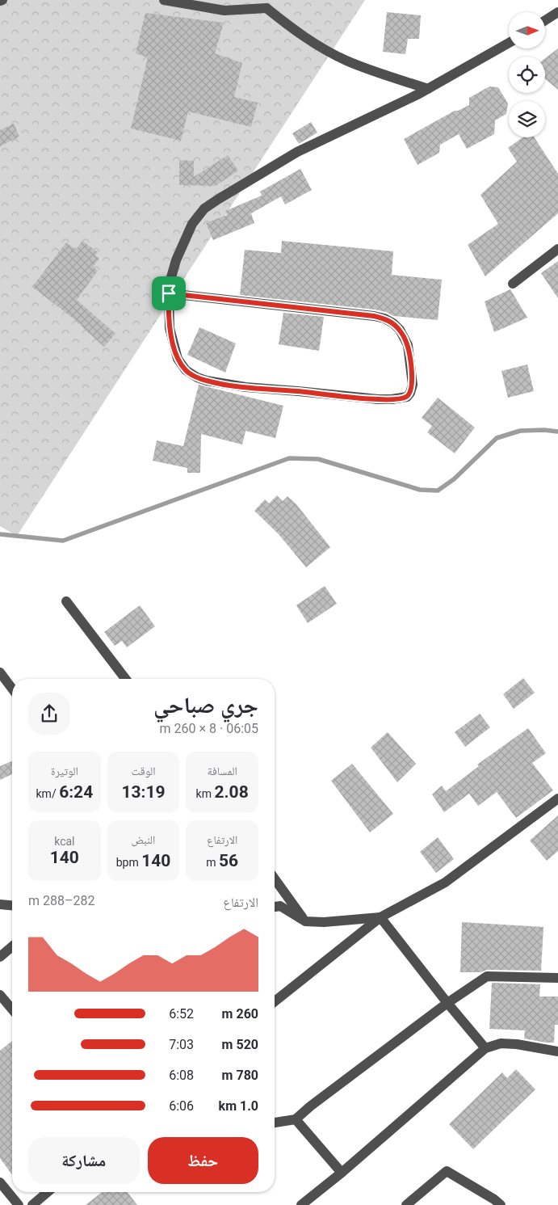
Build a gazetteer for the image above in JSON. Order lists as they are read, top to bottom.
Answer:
{
  "north": "right",
  "page": {
    "heading": ["جري صباحي", "06:05 · 8 × 260 m"],
    "stats": [
      ["المسافة", "2.08 km"],
      ["الوقت", "13:19"],
      ["الوتيرة", "6:24 /km"],
      ["الارتفاع", "56 m"],
      ["النبض", "140 bpm"],
      ["kcal", "140"]
    ],
    "chart": ["الارتفاع", "282–288 m"],
    "list": [
      {
        "name": "260 m",
        "note": "6:52"
      },
      {
        "name": "520 m",
        "note": "7:03"
      },
      {
        "name": "780 m",
        "note": "6:08"
      },
      {
        "name": "1.0 km",
        "note": "6:06"
      }
    ],
    "buttons": ["حفظ", "مشاركة"]
  }
}
